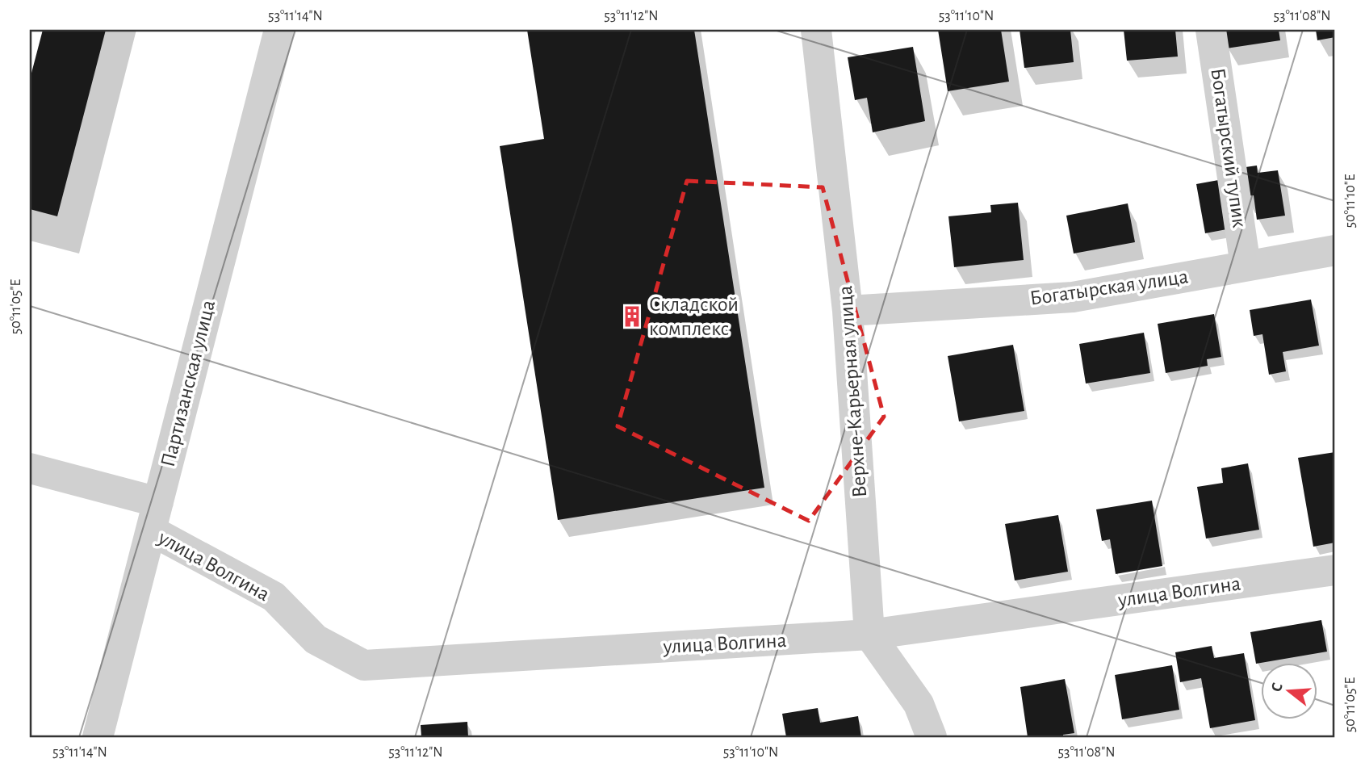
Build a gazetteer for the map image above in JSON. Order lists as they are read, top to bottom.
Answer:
{
  "streets": {
    "street": [
      "Богатырский тупик",
      "Богатырская улица",
      "Партизанская улица",
      "Верхне-Карьерная улица",
      "улица Волгина"
    ]
  },
  "crossings": [
    ["Богатырский тупик", "Богатырская улица"],
    ["Богатырская улица", "Верхне-Карьерная улица"],
    ["Партизанская улица", "улица Волгина"],
    ["Верхне-Карьерная улица", "улица Волгина"]
  ],
  "places": {
    "building": ["Складской комплекс"]
  },
  "north": "left",
  "coordinates": [
    "53°11'14\"N",
    "53°11'12\"N",
    "53°11'10\"N",
    "53°11'08\"N",
    "50°11'10\"E",
    "50°11'05\"E"
  ]
}
